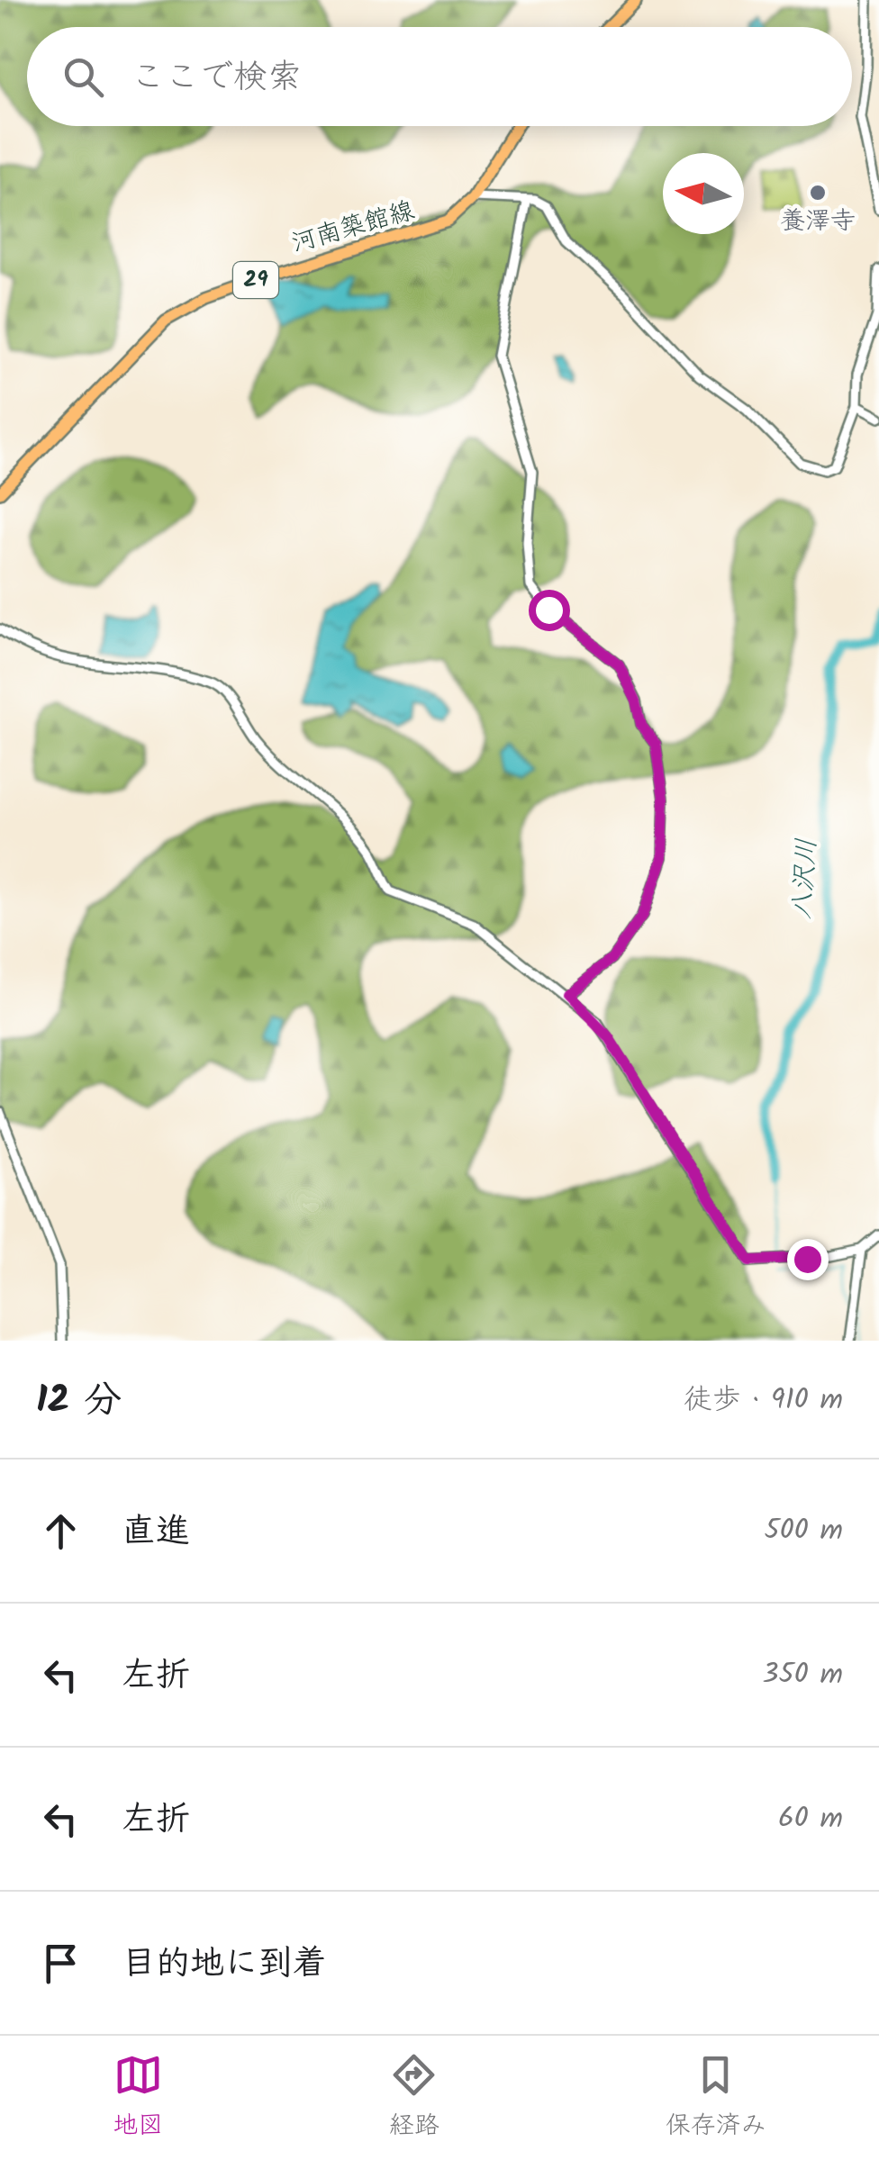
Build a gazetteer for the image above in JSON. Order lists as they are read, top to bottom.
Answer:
{
  "streets": {
    "main road": ["河南築館線", "29"]
  },
  "water": ["八沢川"],
  "places": ["養澤寺"],
  "north": "left",
  "page": {
    "search": "ここで検索",
    "heading": ["12 分", "徒歩 · 910 m"],
    "list": [
      ["直進", "500 m"],
      ["左折", "350 m"],
      ["左折", "60 m"],
      "目的地に到着"
    ],
    "nav": ["地図", "経路", "保存済み"]
  }
}
